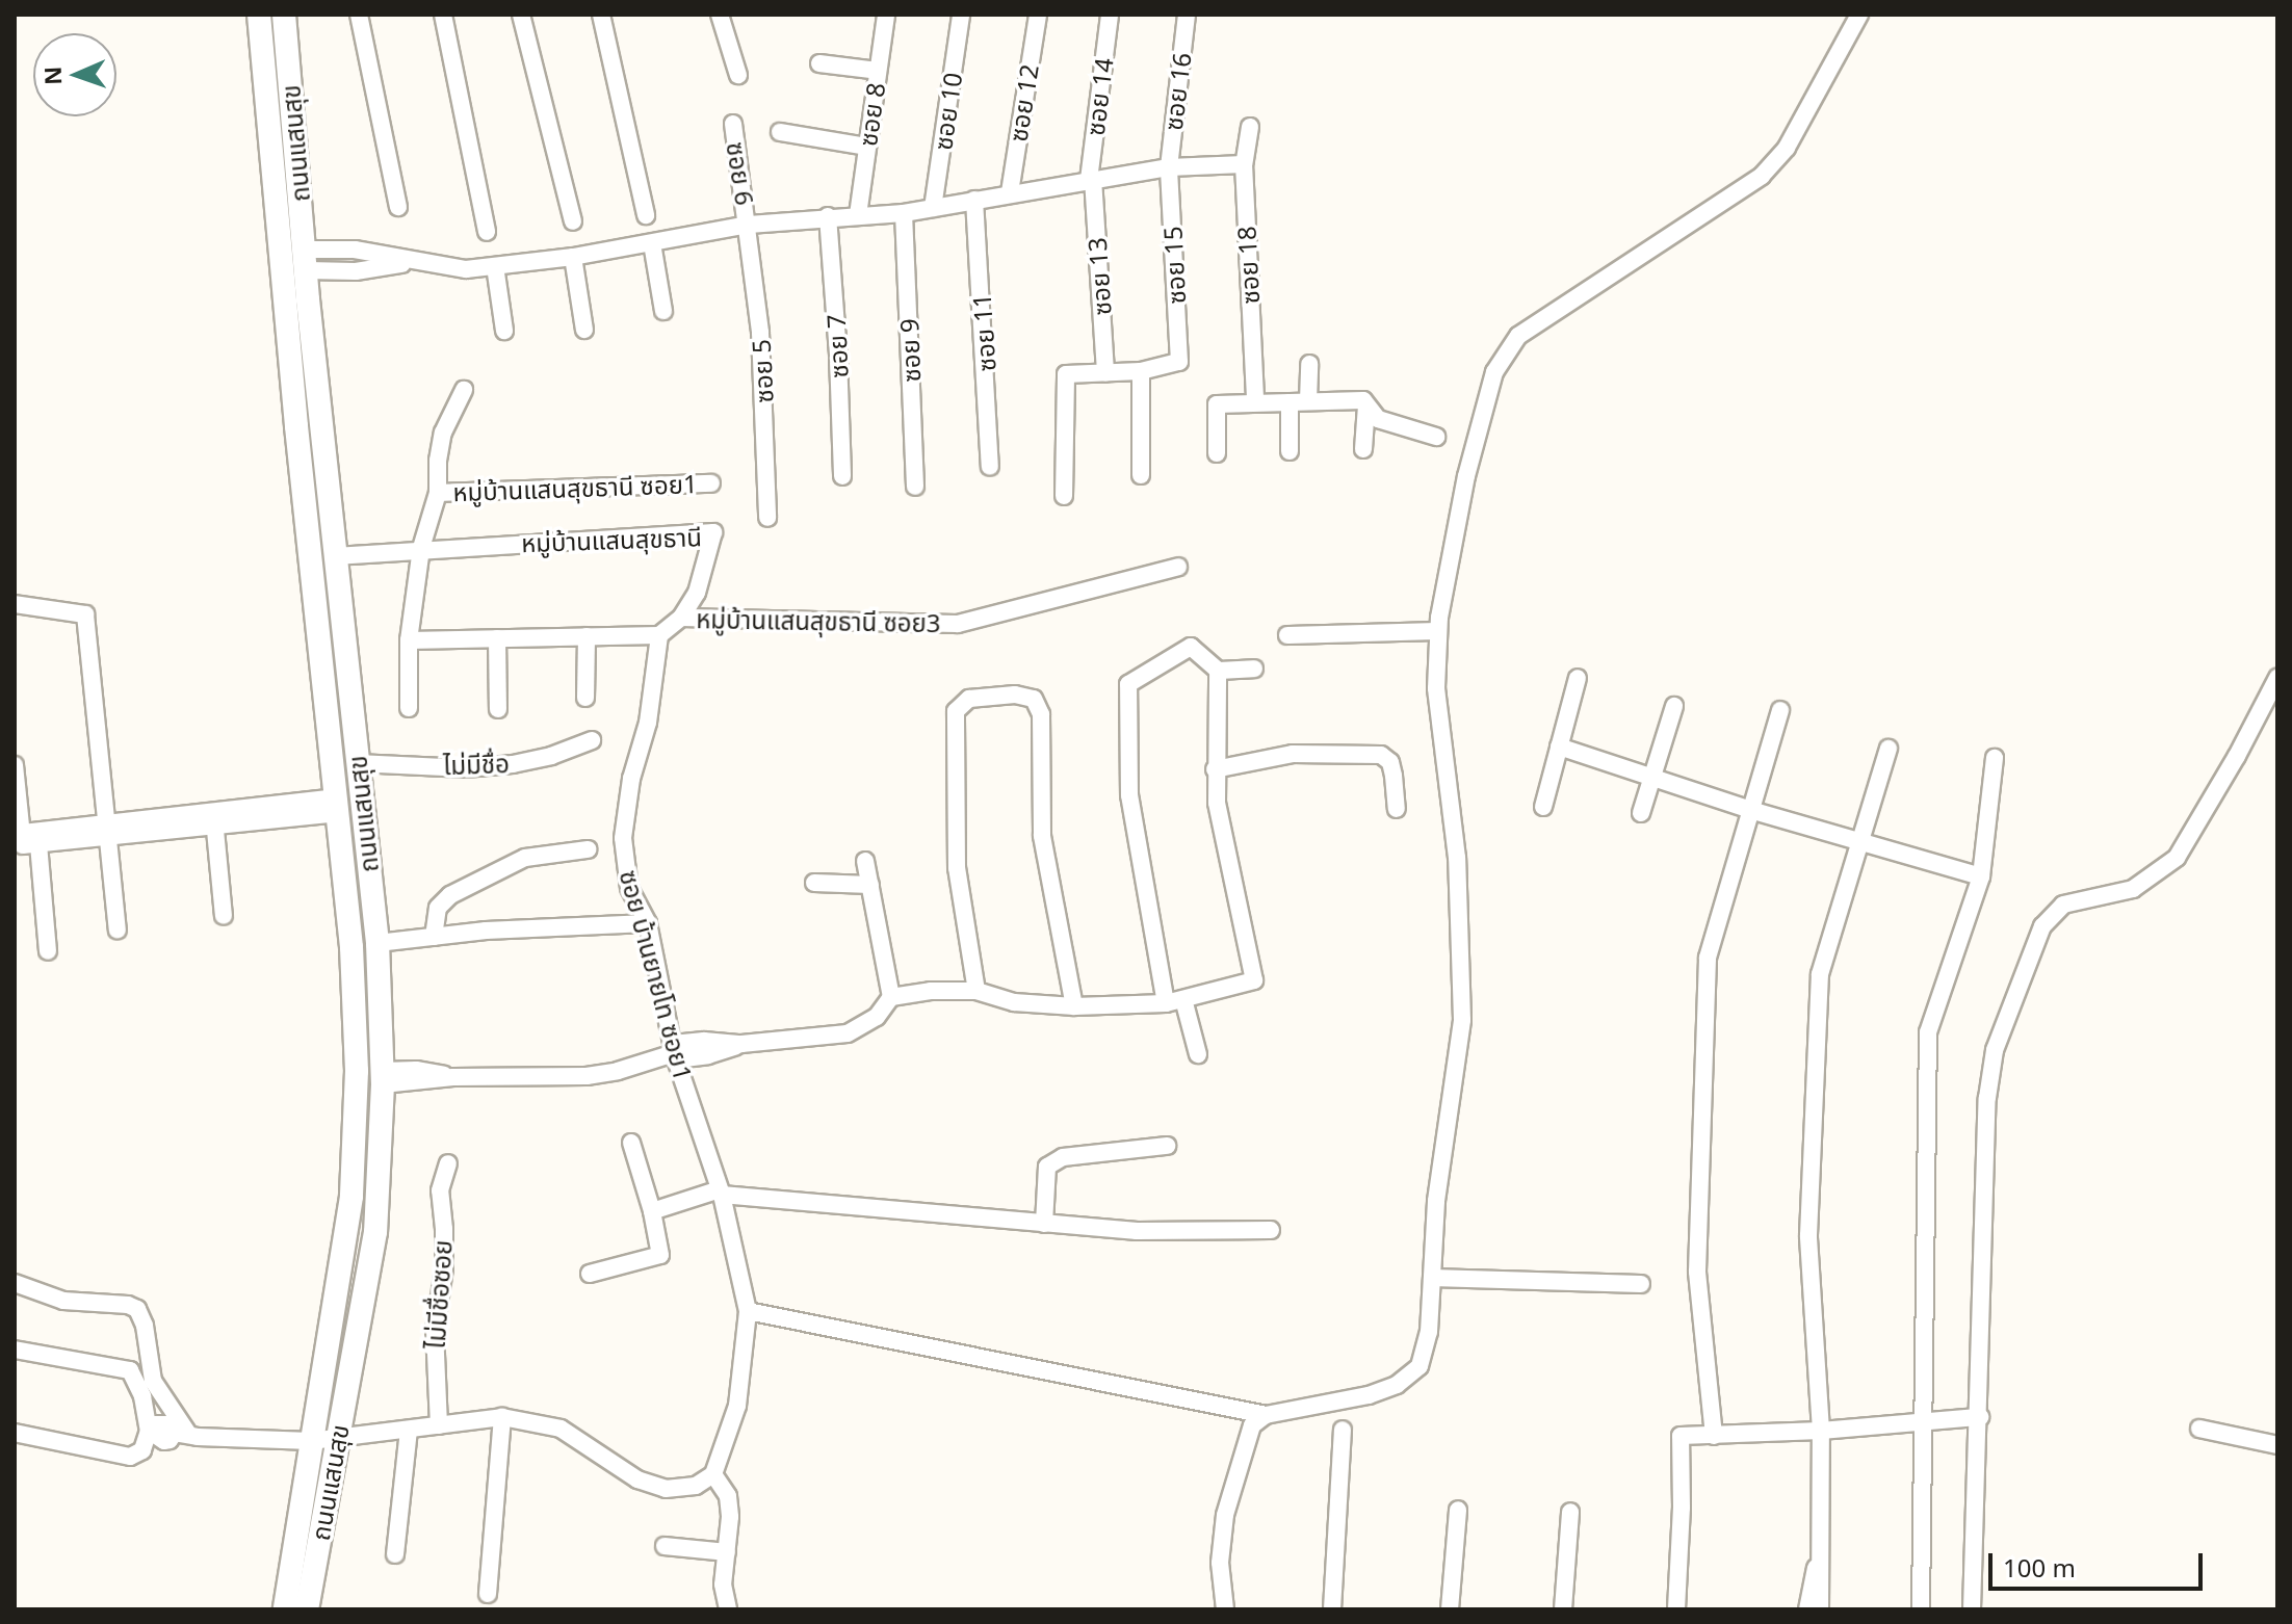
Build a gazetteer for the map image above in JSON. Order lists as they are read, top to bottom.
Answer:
{
  "streets": {
    "main road": ["ถนนแสนสุข"],
    "street": [
      "ซอย 16",
      "ซอย 14",
      "ซอย 12",
      "ซอย 10",
      "ซอย 8",
      "ซอย 6",
      "ซอย 15",
      "ซอย 18",
      "ซอย 13",
      "ซอย 11",
      "ซอย 7",
      "ซอย 9",
      "ซอย 5",
      "หมู่บ้านแสนสุขธานี ซอย1",
      "หมู่บ้านแสนสุขธานี",
      "หมู่บ้านแสนสุขธานี ซอย3",
      "ไม่มีชื่อ",
      "ซอย บ้านยายโท ซอย1",
      "ไม่มีชื่อซอย"
    ]
  },
  "crossings": [
    ["ซอย 16", "ซอย 15"],
    ["ซอย 14", "ซอย 13"],
    ["ถนนแสนสุข", "หมู่บ้านแสนสุขธานี"],
    ["ถนนแสนสุข", "ไม่มีชื่อ"],
    ["ซอย 6", "ซอย 5"],
    ["หมู่บ้านแสนสุขธานี", "หมู่บ้านแสนสุขธานี ซอย3"],
    ["หมู่บ้านแสนสุขธานี ซอย3", "ซอย บ้านยายโท ซอย1"]
  ],
  "scale_bar": "100 m",
  "north": "left"
}
